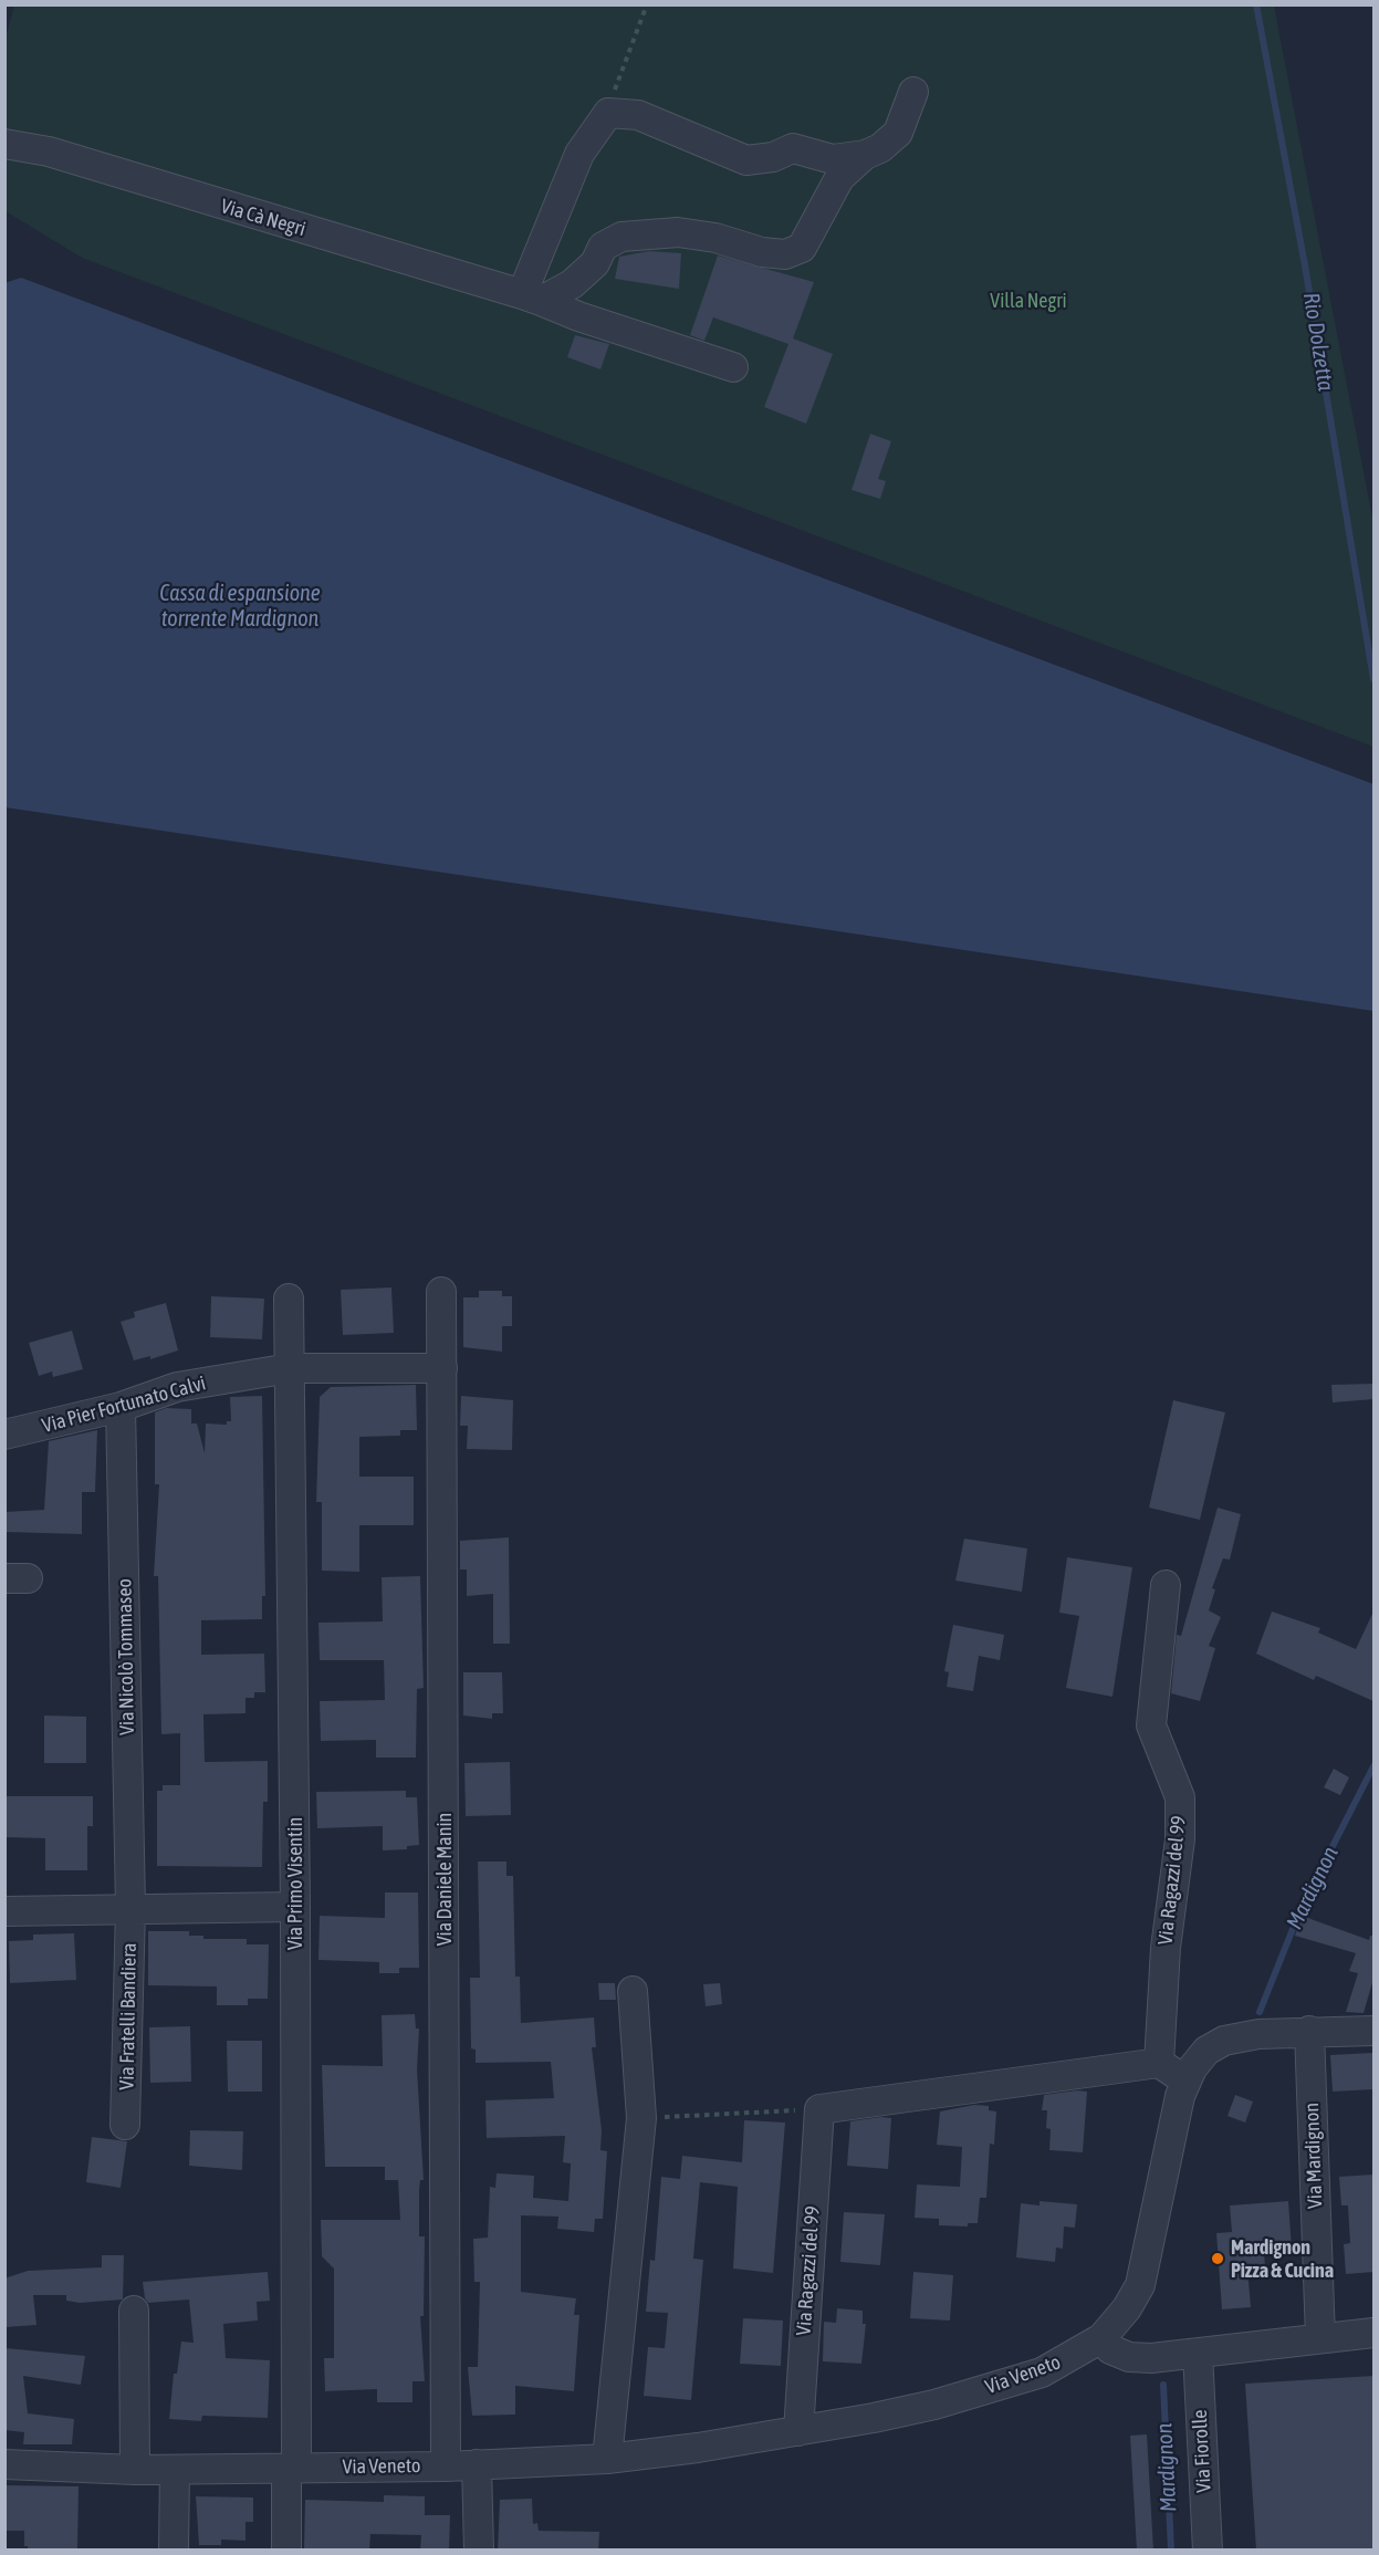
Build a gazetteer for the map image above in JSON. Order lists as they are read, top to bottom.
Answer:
{
  "streets": {
    "street": [
      "Via Cà Negri",
      "Via Pier Fortunato Calvi",
      "Via Nicolò Tommaseo",
      "Via Daniele Manin",
      "Via Ragazzi del 99",
      "Via Primo Visentin",
      "Via Fratelli Bandiera",
      "Via Mardignon",
      "Via Veneto",
      "Via Fiorolle"
    ]
  },
  "crossings": [
    ["Via Pier Fortunato Calvi", "Via Nicolò Tommaseo"],
    ["Via Pier Fortunato Calvi", "Via Daniele Manin"],
    ["Via Pier Fortunato Calvi", "Via Primo Visentin"],
    ["Via Nicolò Tommaseo", "Via Fratelli Bandiera"],
    ["Via Daniele Manin", "Via Veneto"],
    ["Via Ragazzi del 99", "Via Veneto"],
    ["Via Primo Visentin", "Via Veneto"],
    ["Via Mardignon", "Via Veneto"]
  ],
  "water": ["Rio Dolzetta", "Cassa di espansione torrente Mardignon", "Mardignon"],
  "parks": ["Villa Negri"],
  "places": ["Mardignon Pizza & Cucina"]
}
